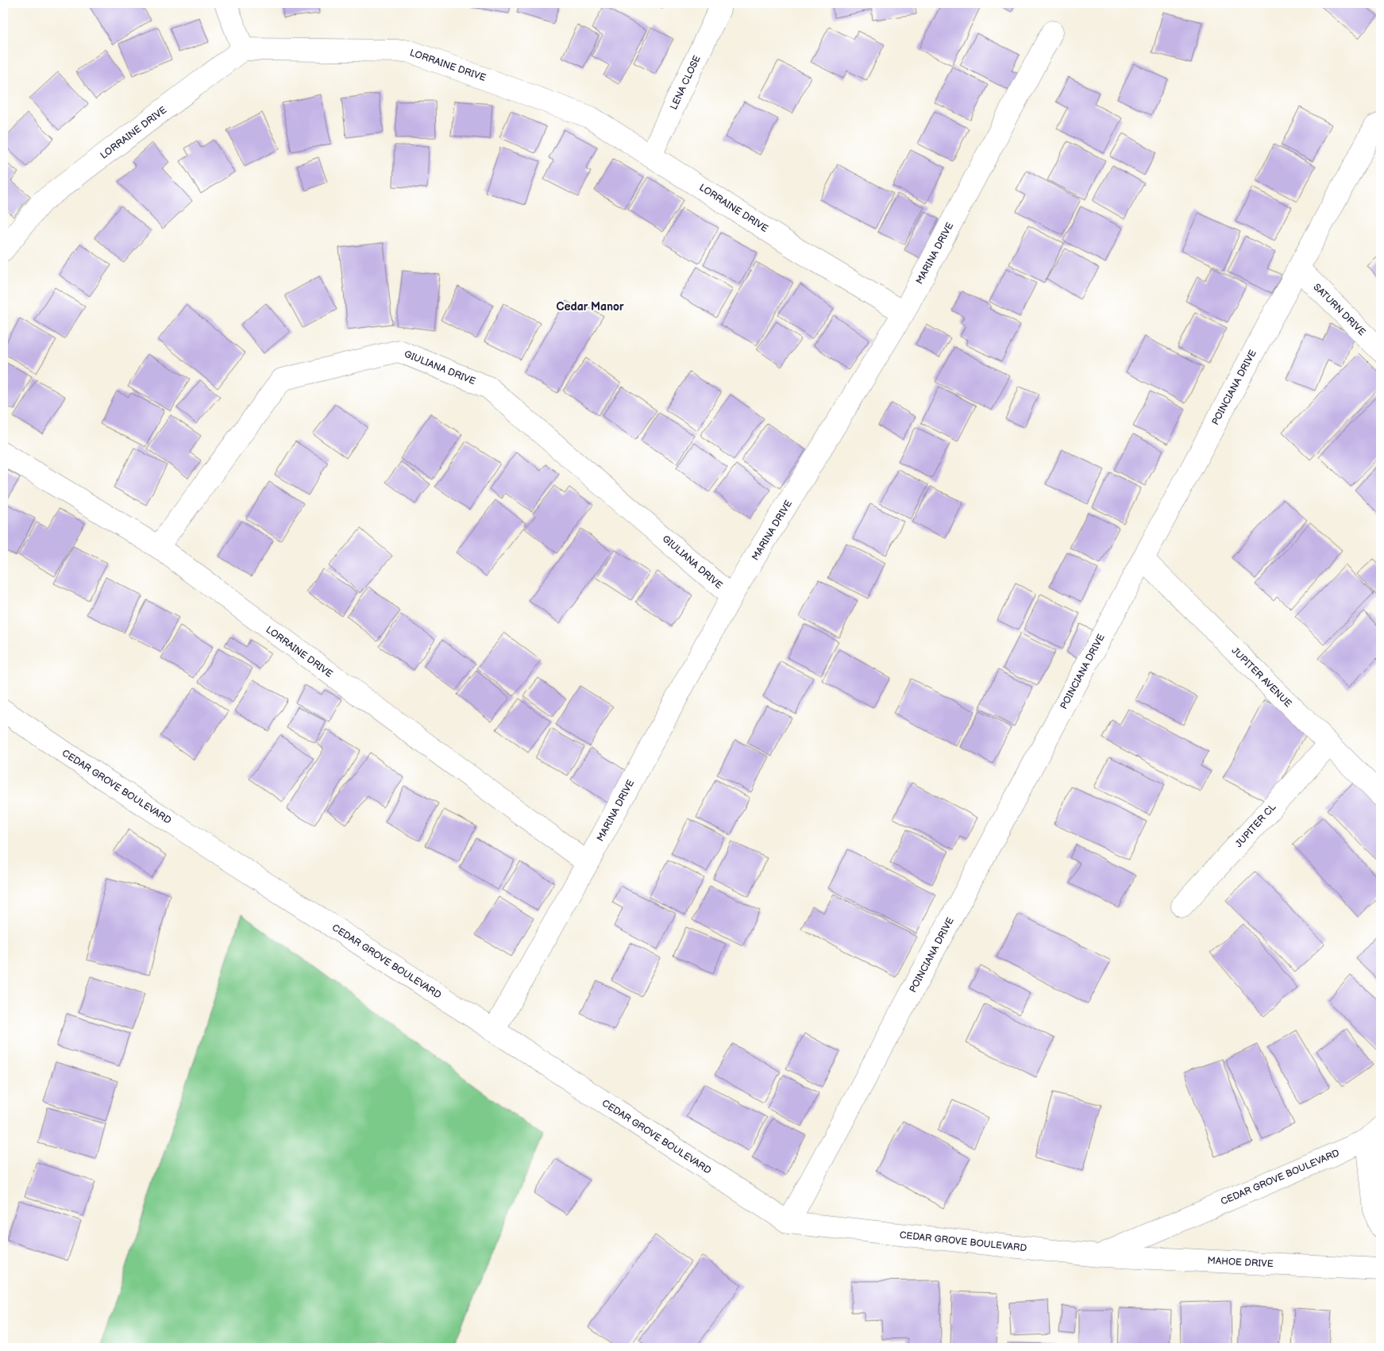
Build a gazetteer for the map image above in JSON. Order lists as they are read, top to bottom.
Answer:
{
  "streets": {
    "street": [
      "LORRAINE DRIVE",
      "LENA CLOSE",
      "MARINA DRIVE",
      "SATURN DRIVE",
      "GIULIANA DRIVE",
      "POINCIANA DRIVE",
      "JUPITER AVENUE",
      "CEDAR GROVE BOULEVARD",
      "JUPITER CL",
      "MAHOE DRIVE"
    ]
  },
  "crossings": [
    ["LORRAINE DRIVE", "LENA CLOSE"],
    ["LORRAINE DRIVE", "MARINA DRIVE"],
    ["LORRAINE DRIVE", "GIULIANA DRIVE"],
    ["MARINA DRIVE", "GIULIANA DRIVE"],
    ["MARINA DRIVE", "CEDAR GROVE BOULEVARD"],
    ["SATURN DRIVE", "POINCIANA DRIVE"],
    ["POINCIANA DRIVE", "JUPITER AVENUE"],
    ["POINCIANA DRIVE", "CEDAR GROVE BOULEVARD"],
    ["JUPITER AVENUE", "JUPITER CL"],
    ["CEDAR GROVE BOULEVARD", "MAHOE DRIVE"]
  ],
  "districts": ["Cedar Manor"]
}
